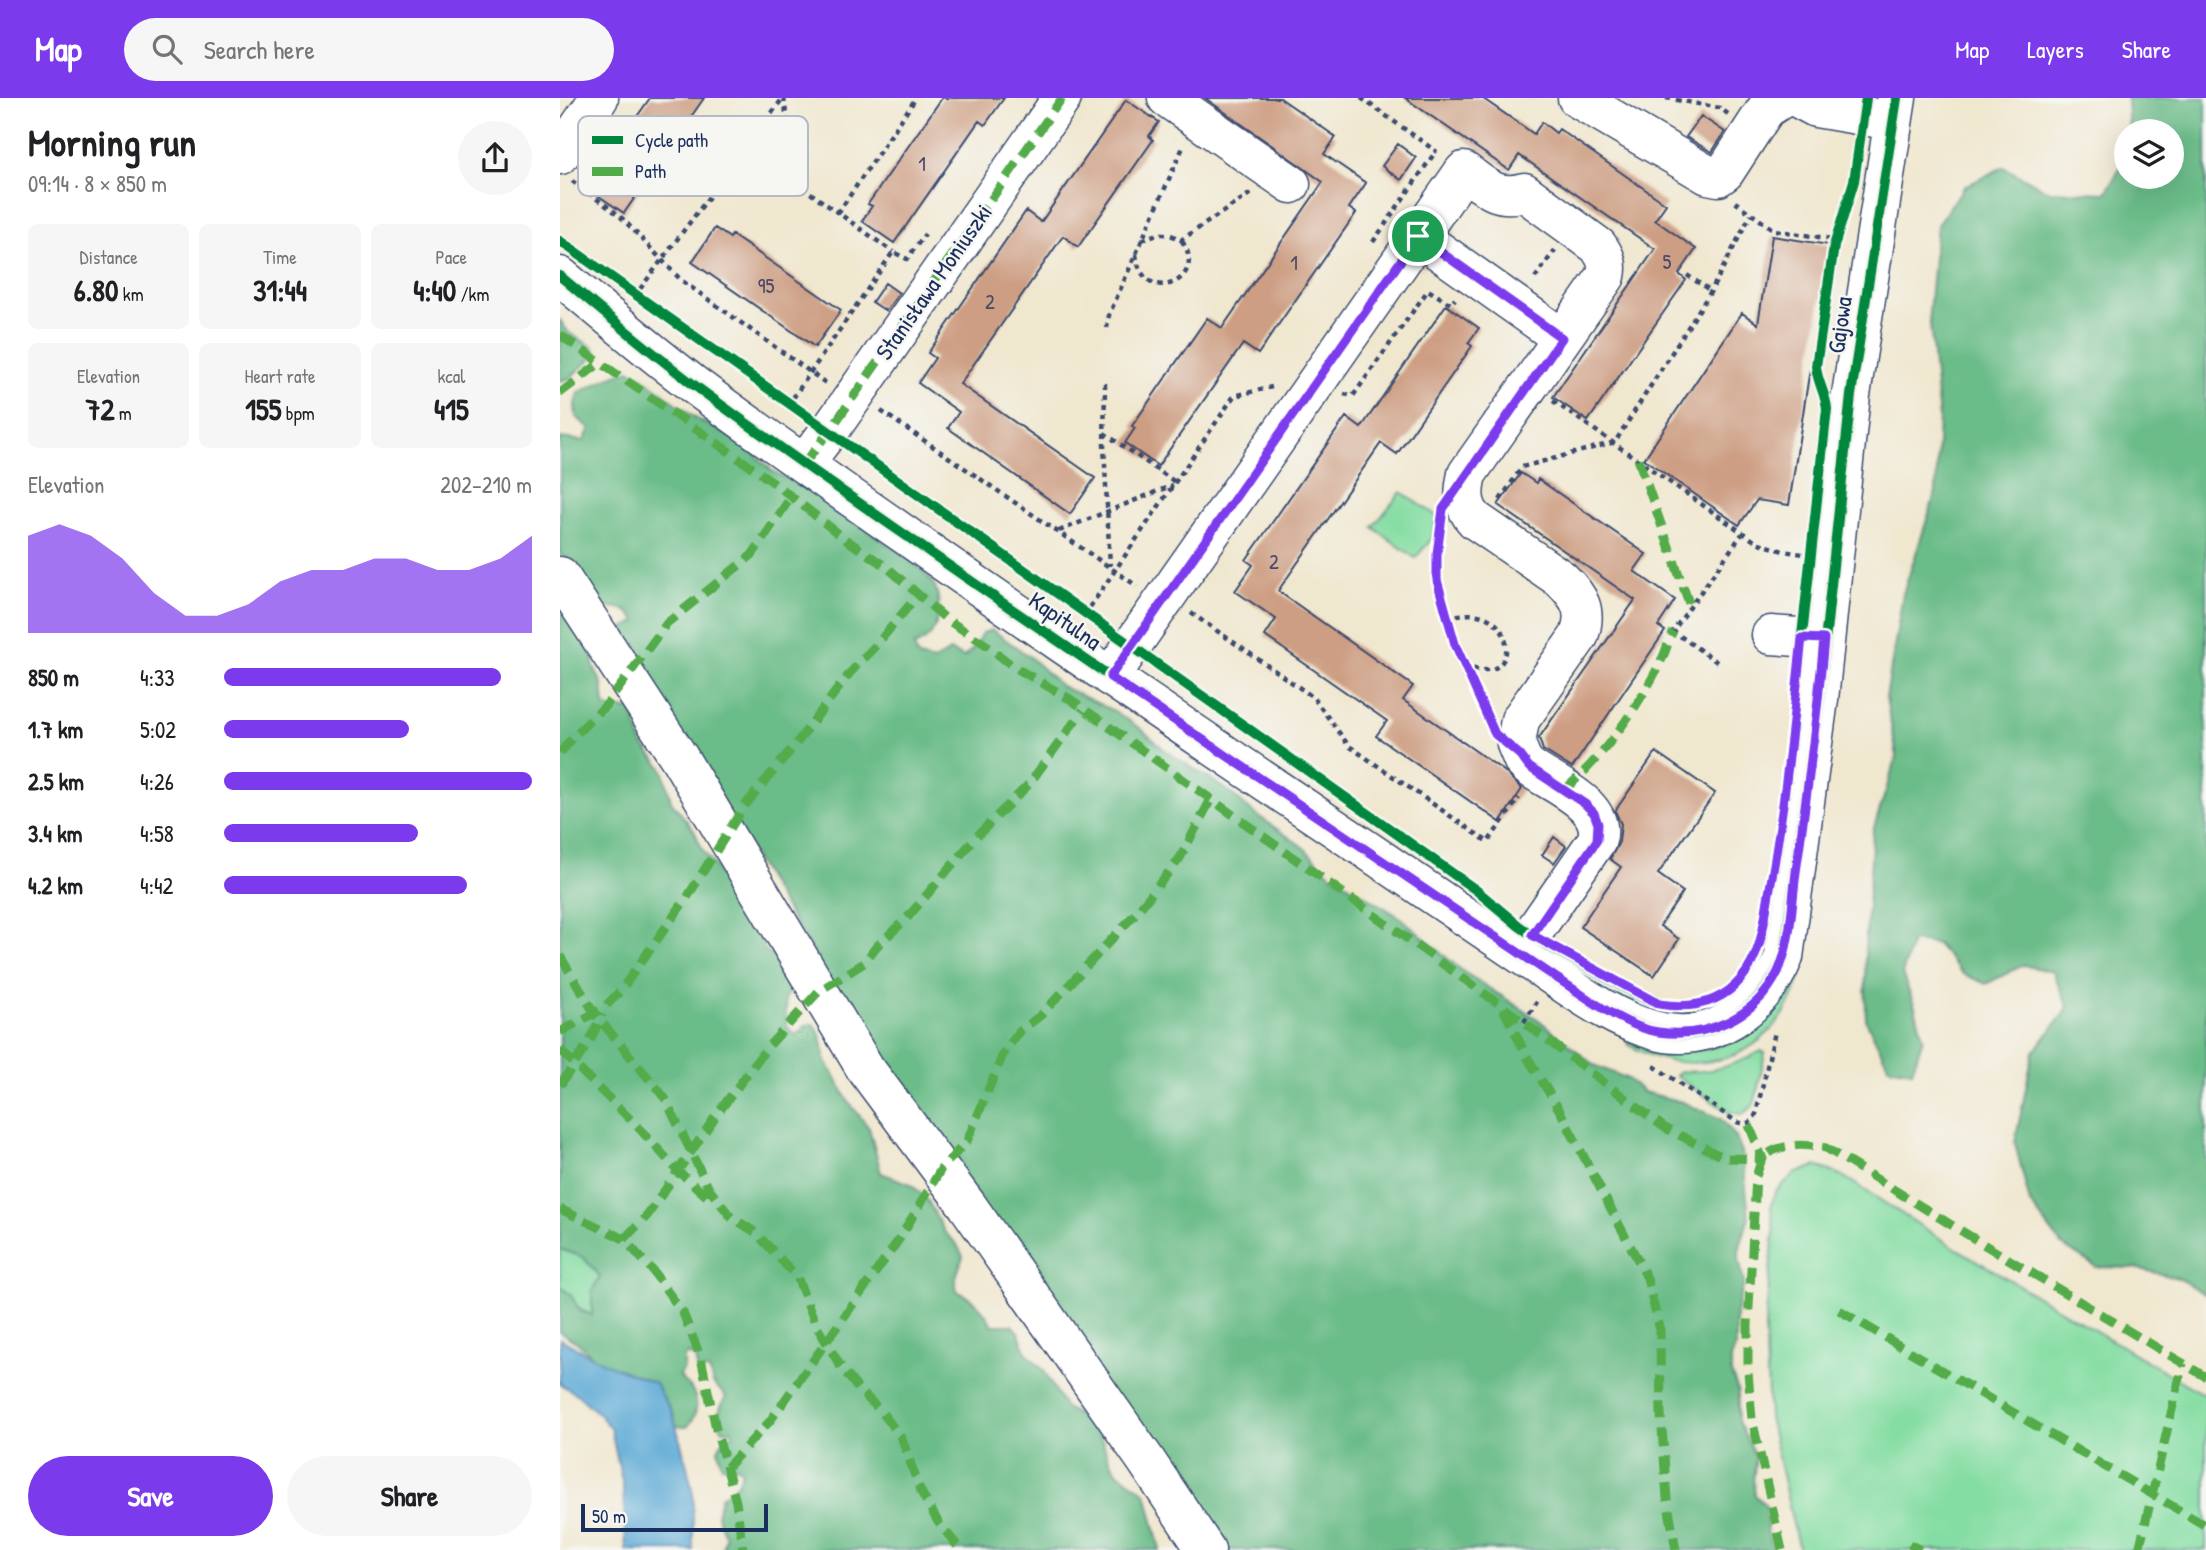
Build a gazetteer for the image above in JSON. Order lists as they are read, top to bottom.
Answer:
{
  "streets": {
    "street": ["Stanisława Moniuszki", "Gajowa", "Kapitulna"]
  },
  "crossings": [
    ["Stanisława Moniuszki", "Kapitulna"],
    ["Gajowa", "Kapitulna"]
  ],
  "house_numbers": [
    "1",
    "5",
    "1",
    "95",
    "2",
    "2"
  ],
  "legend": ["Cycle path", "Path"],
  "scale_bar": "50 m",
  "page": {
    "header": "Map",
    "search": "Search here",
    "nav": ["Map", "Layers", "Share"],
    "heading": ["Morning run", "09:14 · 8 × 850 m"],
    "stats": [
      ["Distance", "6.80 km"],
      ["Time", "31:44"],
      ["Pace", "4:40 /km"],
      ["Elevation", "72 m"],
      ["Heart rate", "155 bpm"],
      ["kcal", "415"]
    ],
    "chart": ["Elevation", "202–210 m"],
    "list": [
      {
        "name": "850 m",
        "note": "4:33"
      },
      {
        "name": "1.7 km",
        "note": "5:02"
      },
      {
        "name": "2.5 km",
        "note": "4:26"
      },
      {
        "name": "3.4 km",
        "note": "4:58"
      },
      {
        "name": "4.2 km",
        "note": "4:42"
      }
    ],
    "buttons": ["Save", "Share"],
    "scale": "50 m"
  }
}
